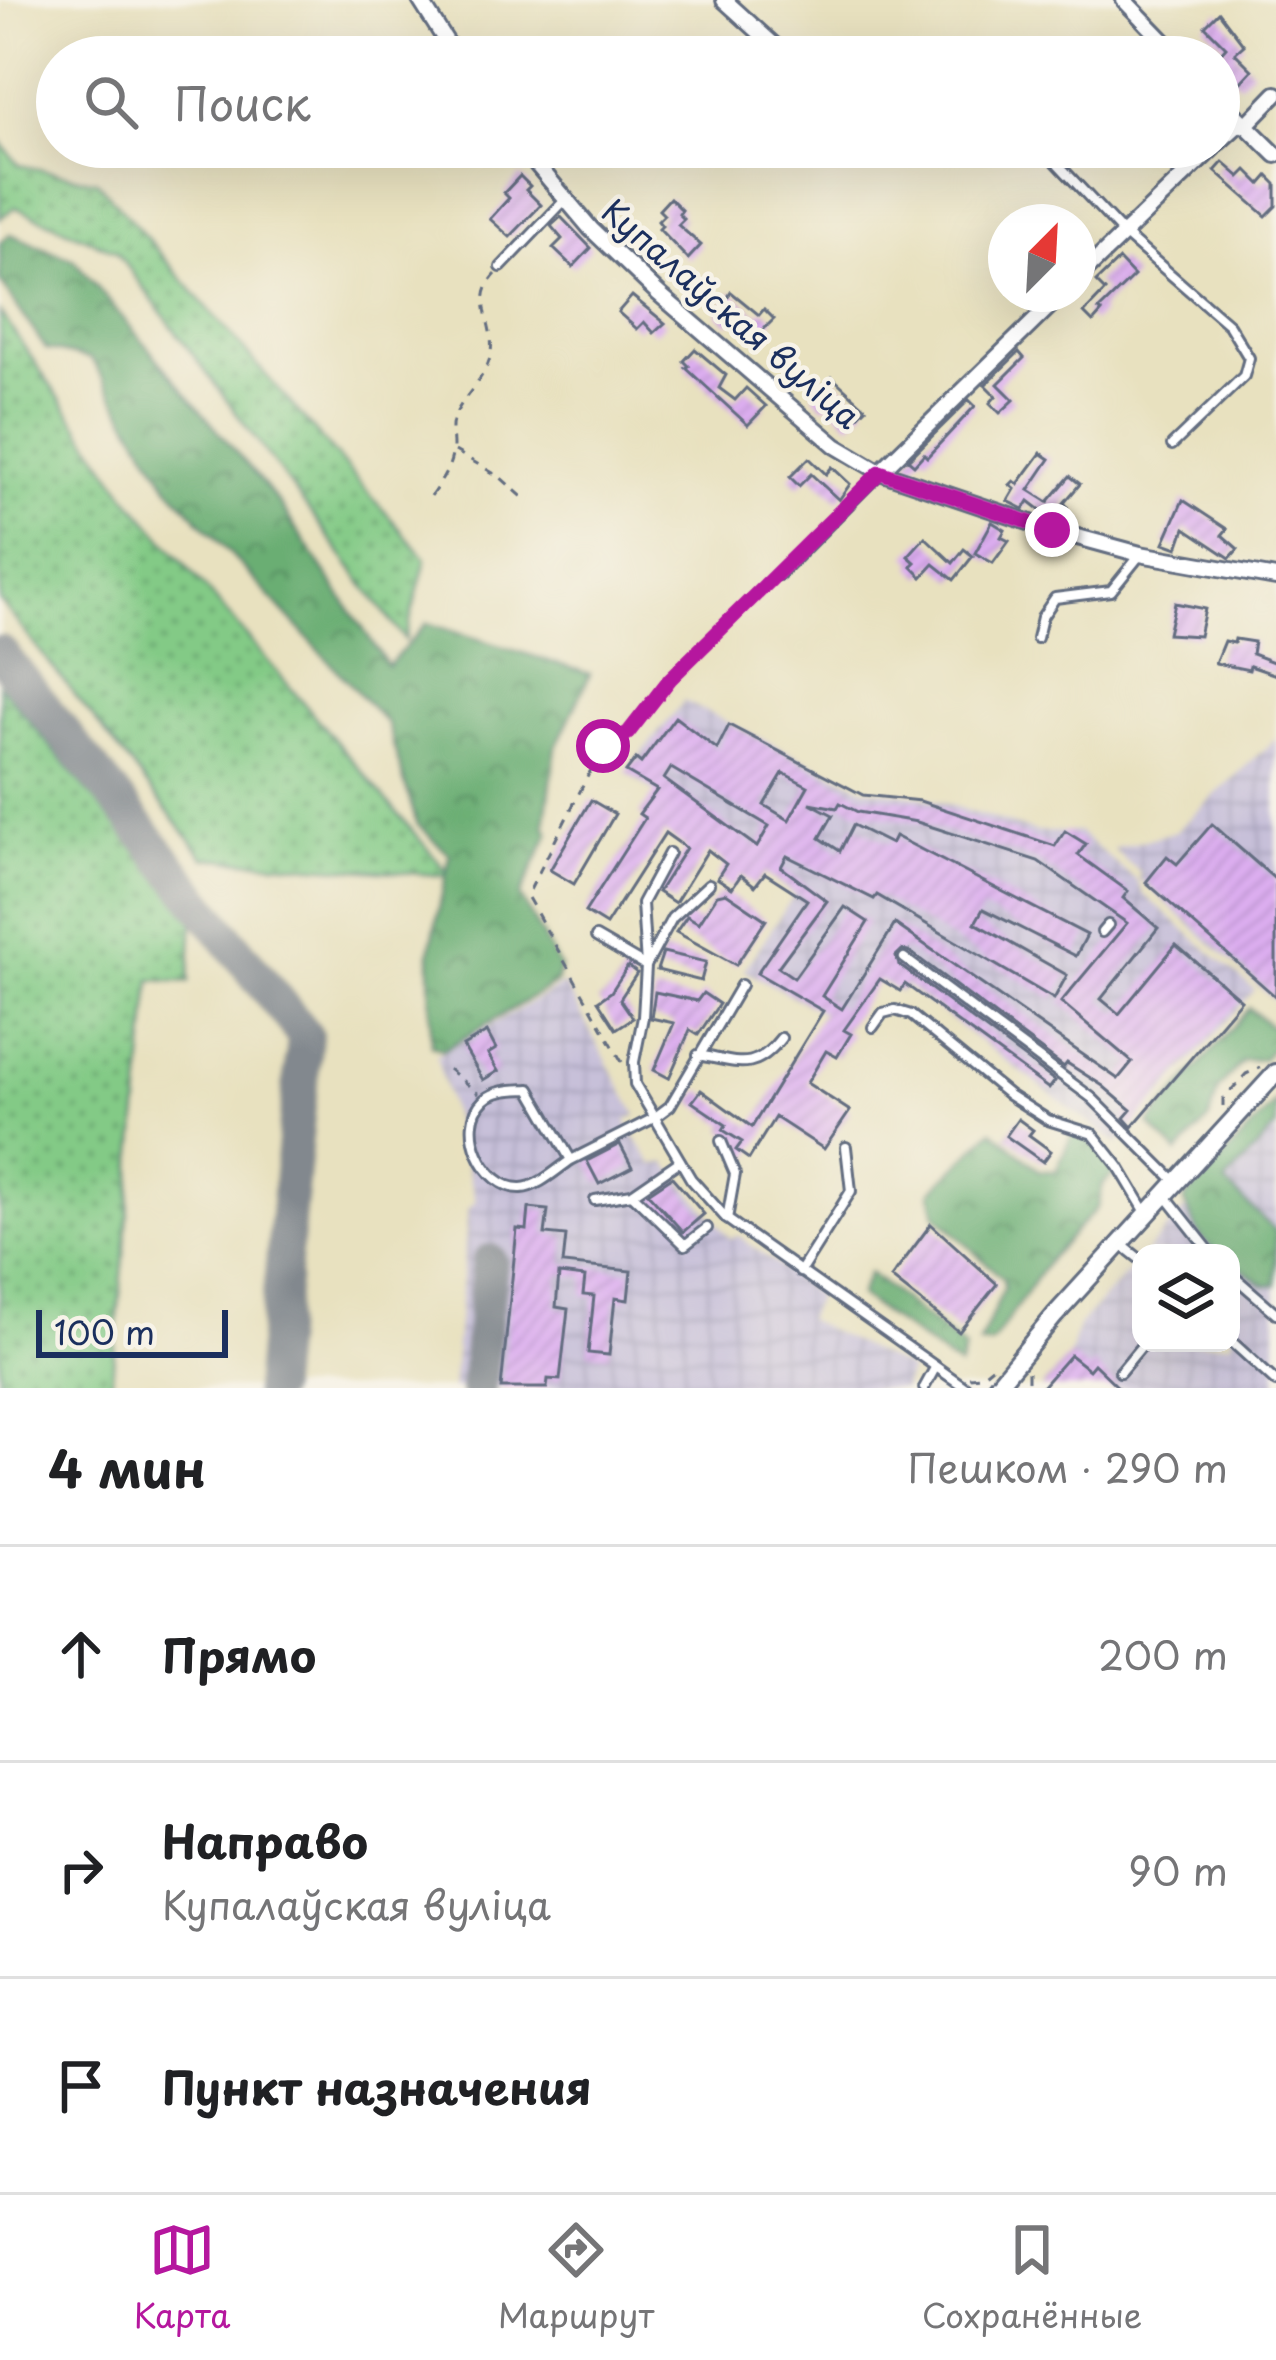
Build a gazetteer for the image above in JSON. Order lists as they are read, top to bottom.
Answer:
{
  "streets": {
    "street": ["Купалаўская вуліца"]
  },
  "scale_bar": "100 m",
  "north": "top right",
  "page": {
    "search": "Поиск",
    "scale": "100 m",
    "heading": ["4 мин", "Пешком · 290 m"],
    "list": [
      ["Прямо", "200 m"],
      ["Направо", "Купалаўская вуліца", "90 m"],
      "Пункт назначения"
    ],
    "nav": ["Карта", "Маршрут", "Сохранённые"]
  }
}
